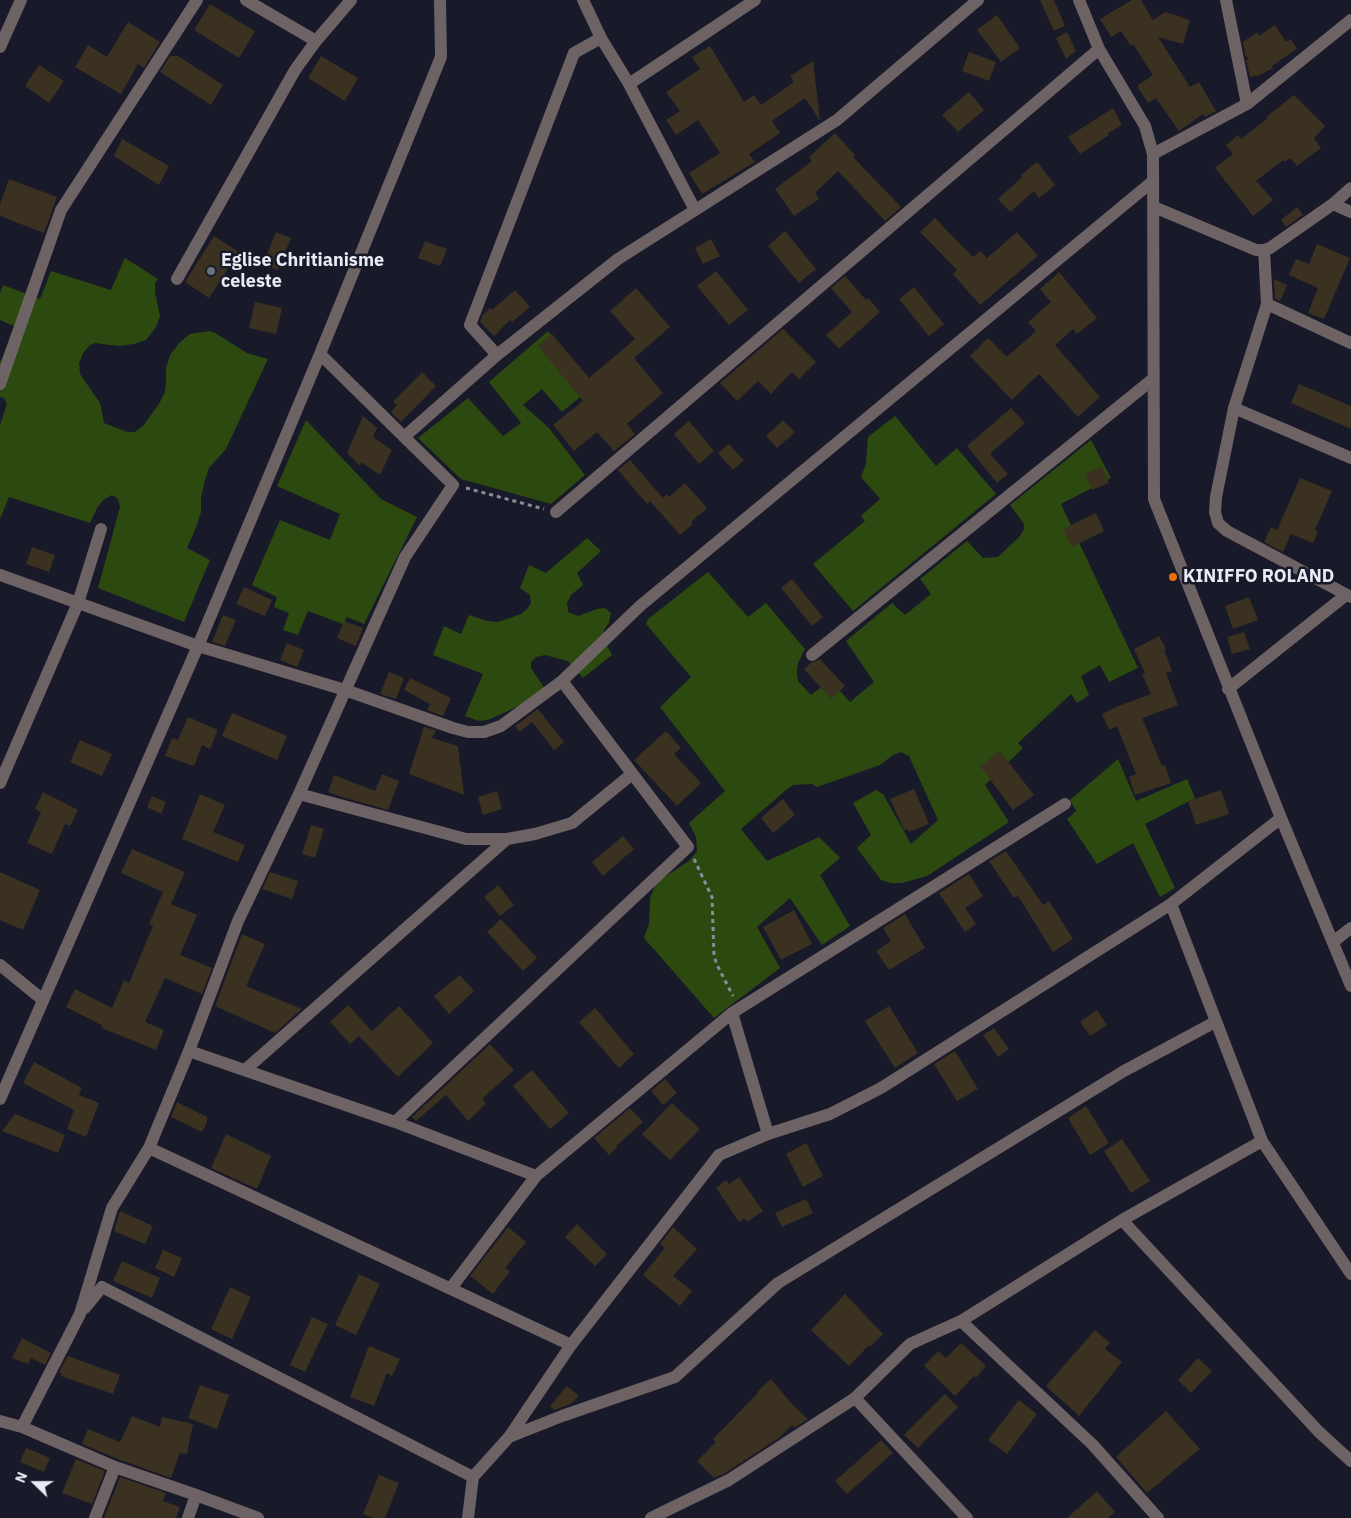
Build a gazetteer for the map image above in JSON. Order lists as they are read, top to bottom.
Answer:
{
  "places": ["Eglise Chritianisme celeste", "KINIFFO ROLAND"],
  "north": "left"
}
